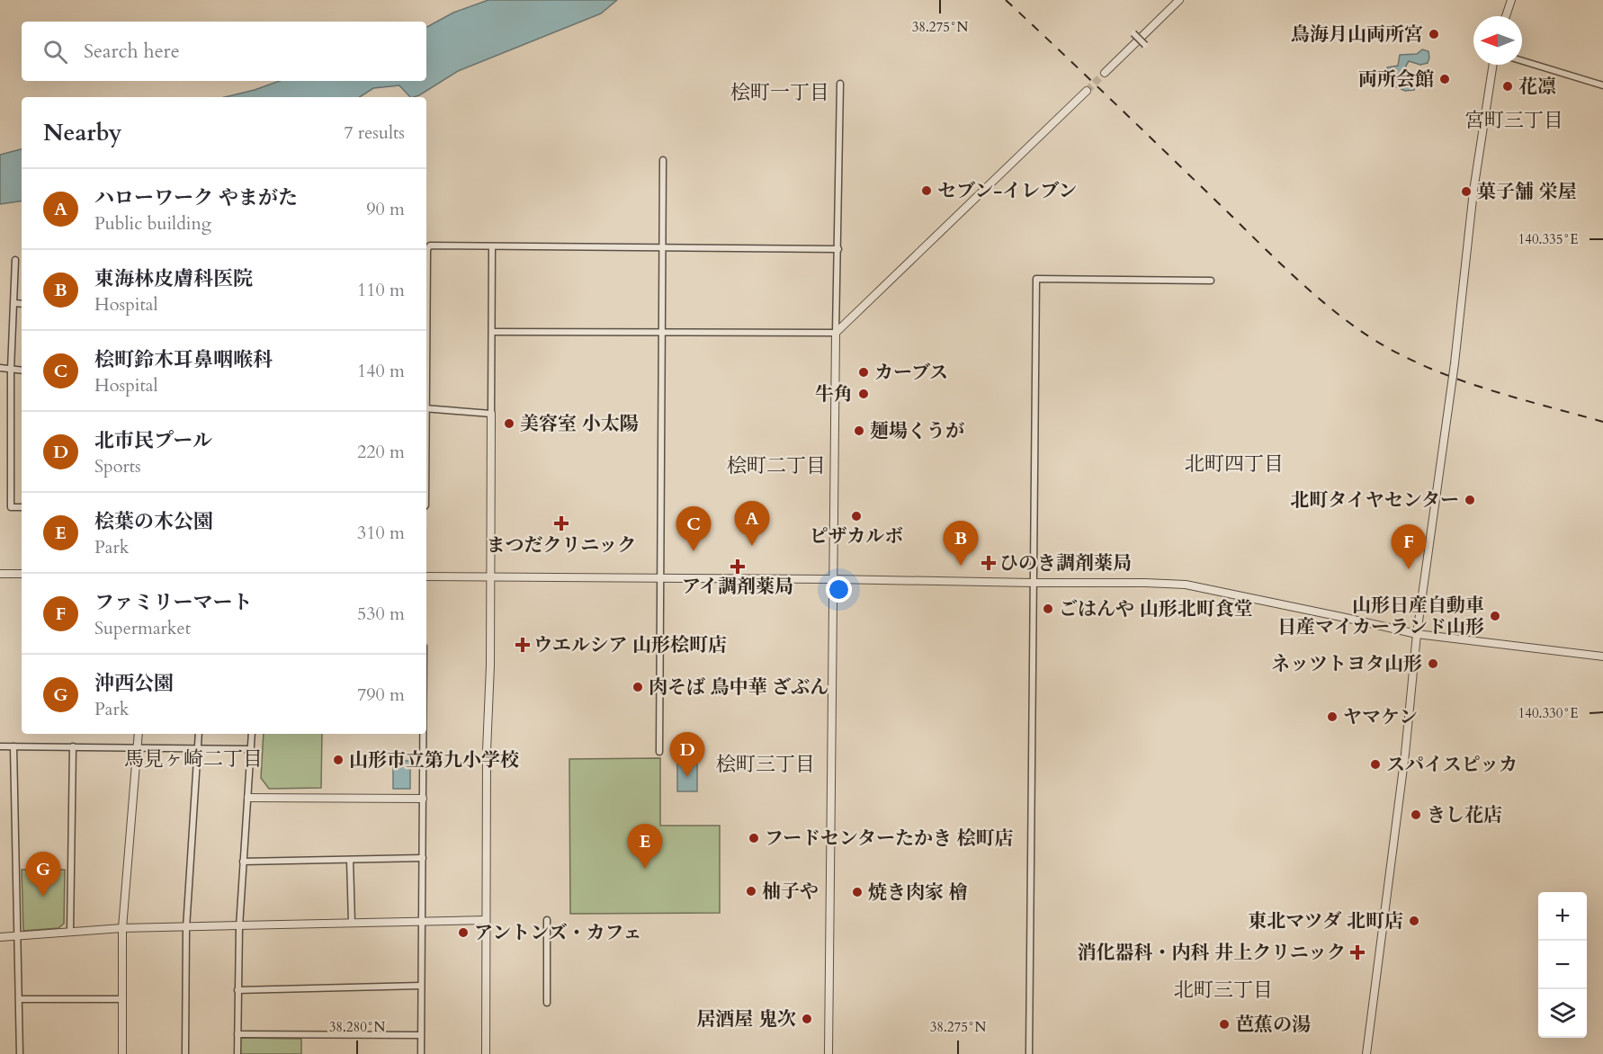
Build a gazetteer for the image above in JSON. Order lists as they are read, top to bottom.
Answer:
{
  "districts": [
    "桧町一丁目",
    "宮町三丁目",
    "北町四丁目",
    "桧町二丁目",
    "馬見ヶ崎二丁目",
    "桧町三丁目",
    "北町三丁目"
  ],
  "places": {
    "other": [
      "鳥海月山両所宮",
      "両所会館",
      "花凛",
      "セブン-イレブン",
      "菓子舗 栄屋",
      "カーブス",
      "牛角",
      "美容室 小太陽",
      "麺場くうが",
      "北町タイヤセンター",
      "ピザカルボ",
      "ごはんや 山形北町食堂",
      "山形日産自動車 日産マイカーランド山形",
      "ネッツトヨタ山形",
      "肉そば 鳥中華 ざぶん",
      "ヤマケン",
      "山形市立第九小学校",
      "スパイスピッカ",
      "きし花店",
      "フードセンターたかき 桧町店",
      "柚子や",
      "焼き肉家 檜",
      "東北マツダ 北町店",
      "アントンズ・カフェ",
      "居酒屋 鬼次",
      "芭蕉の湯"
    ],
    "health": [
      "まつだクリニック",
      "ひのき調剤薬局",
      "アイ調剤薬局",
      "ウエルシア 山形桧町店",
      "消化器科・内科 井上クリニック"
    ]
  },
  "north": "left",
  "page": {
    "search": "Search here",
    "heading": ["Nearby", "7 results"],
    "list": [
      {
        "mark": "A",
        "name": "ハローワーク やまがた",
        "note": "Public building",
        "value": "90 m"
      },
      {
        "mark": "B",
        "name": "東海林皮膚科医院",
        "note": "Hospital",
        "value": "110 m"
      },
      {
        "mark": "C",
        "name": "桧町鈴木耳鼻咽喉科",
        "note": "Hospital",
        "value": "140 m"
      },
      {
        "mark": "D",
        "name": "北市民プール",
        "note": "Sports",
        "value": "220 m"
      },
      {
        "mark": "E",
        "name": "桧葉の木公園",
        "note": "Park",
        "value": "310 m"
      },
      {
        "mark": "F",
        "name": "ファミリーマート",
        "note": "Supermarket",
        "value": "530 m"
      },
      {
        "mark": "G",
        "name": "沖西公園",
        "note": "Park",
        "value": "790 m"
      }
    ],
    "pins": [
      "A",
      "C",
      "B",
      "F",
      "D",
      "E",
      "G"
    ],
    "map_buttons": ["+", "−"]
  },
  "coordinates": [
    "38.275°N",
    "140.335°E",
    "140.330°E",
    "38.280°N"
  ]
}
